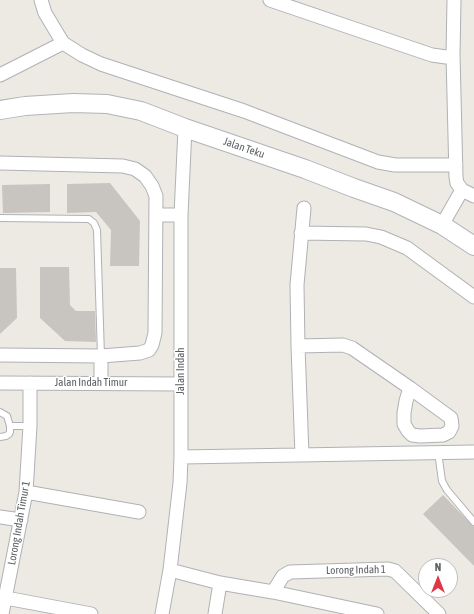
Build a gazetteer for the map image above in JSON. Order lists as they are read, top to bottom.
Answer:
{
  "streets": {
    "main road": ["Jalan Teku"],
    "street": [
      "Jalan Indah",
      "Jalan Indah Timur",
      "Lorong Indah Timur 1",
      "Lorong Indah 1"
    ]
  },
  "crossings": [
    ["Jalan Teku", "Jalan Indah"],
    ["Jalan Indah", "Jalan Indah Timur"],
    ["Jalan Indah Timur", "Lorong Indah Timur 1"]
  ],
  "north": "top"
}
